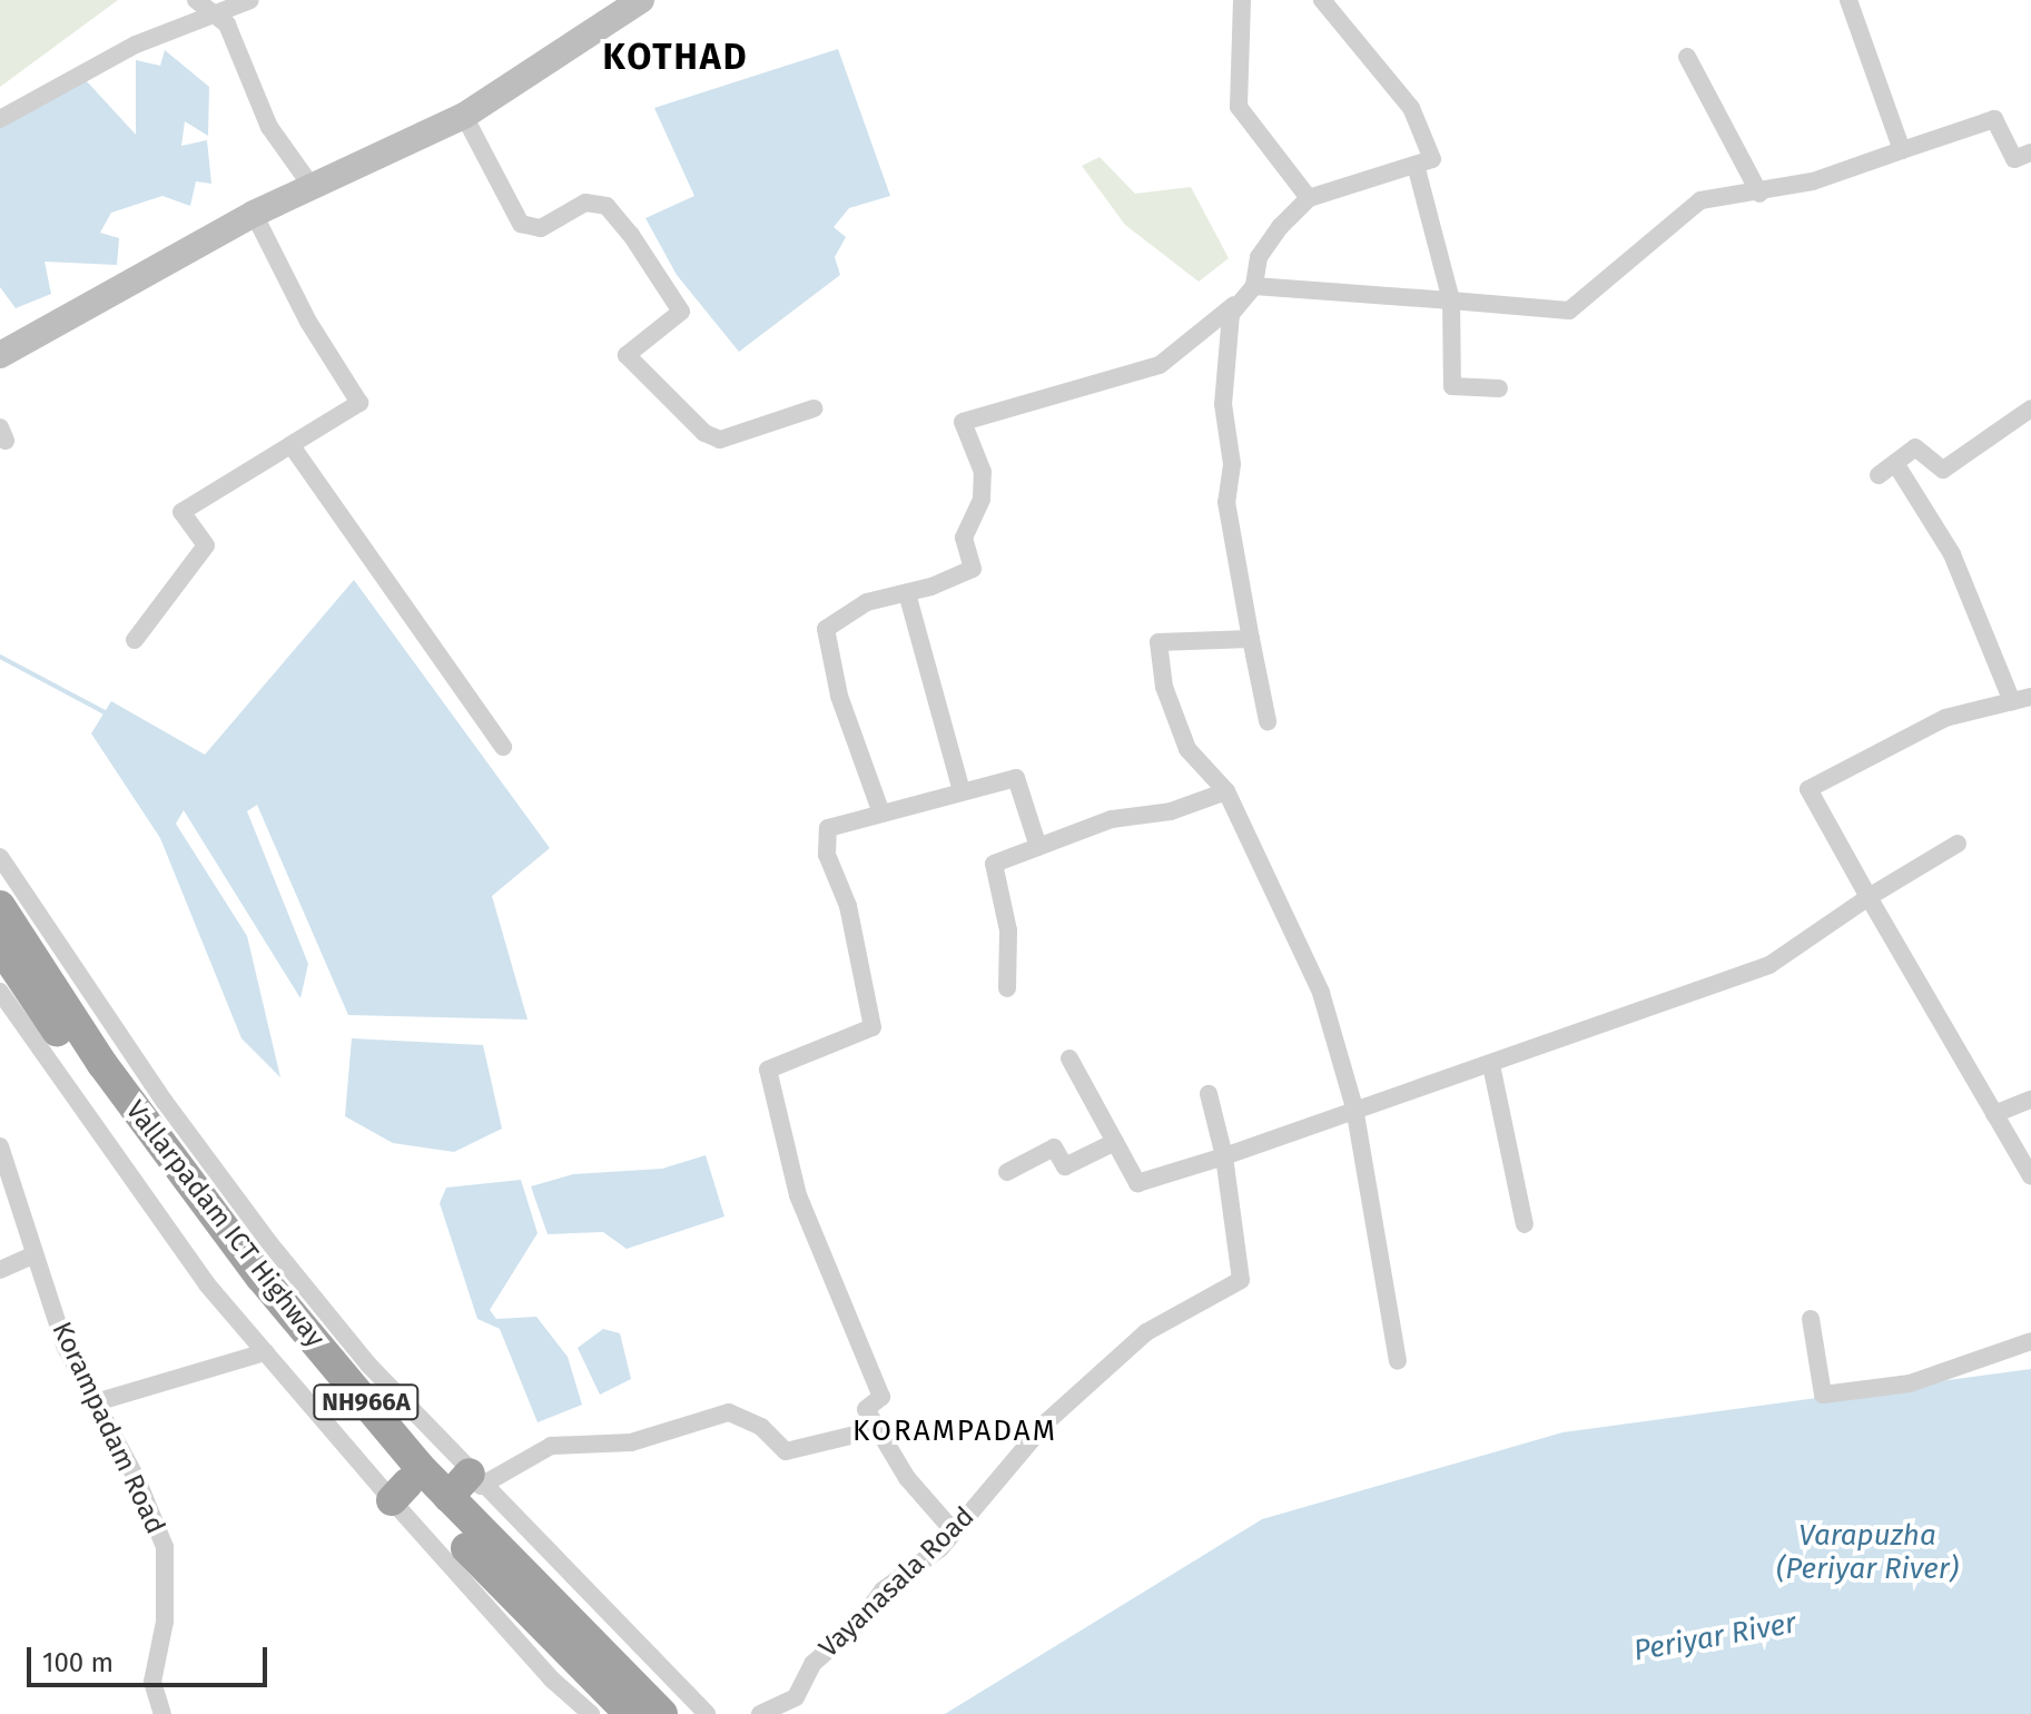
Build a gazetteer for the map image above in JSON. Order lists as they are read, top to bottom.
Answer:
{
  "streets": {
    "highway": ["Vallarpadam ICT Highway", "NH966A"],
    "street": ["Korampadam Road", "Vayanasala Road"]
  },
  "districts": ["KOTHAD", "KORAMPADAM"],
  "water": ["Varapuzha (Periyar River)", "Periyar River"],
  "scale_bar": "100 m"
}
